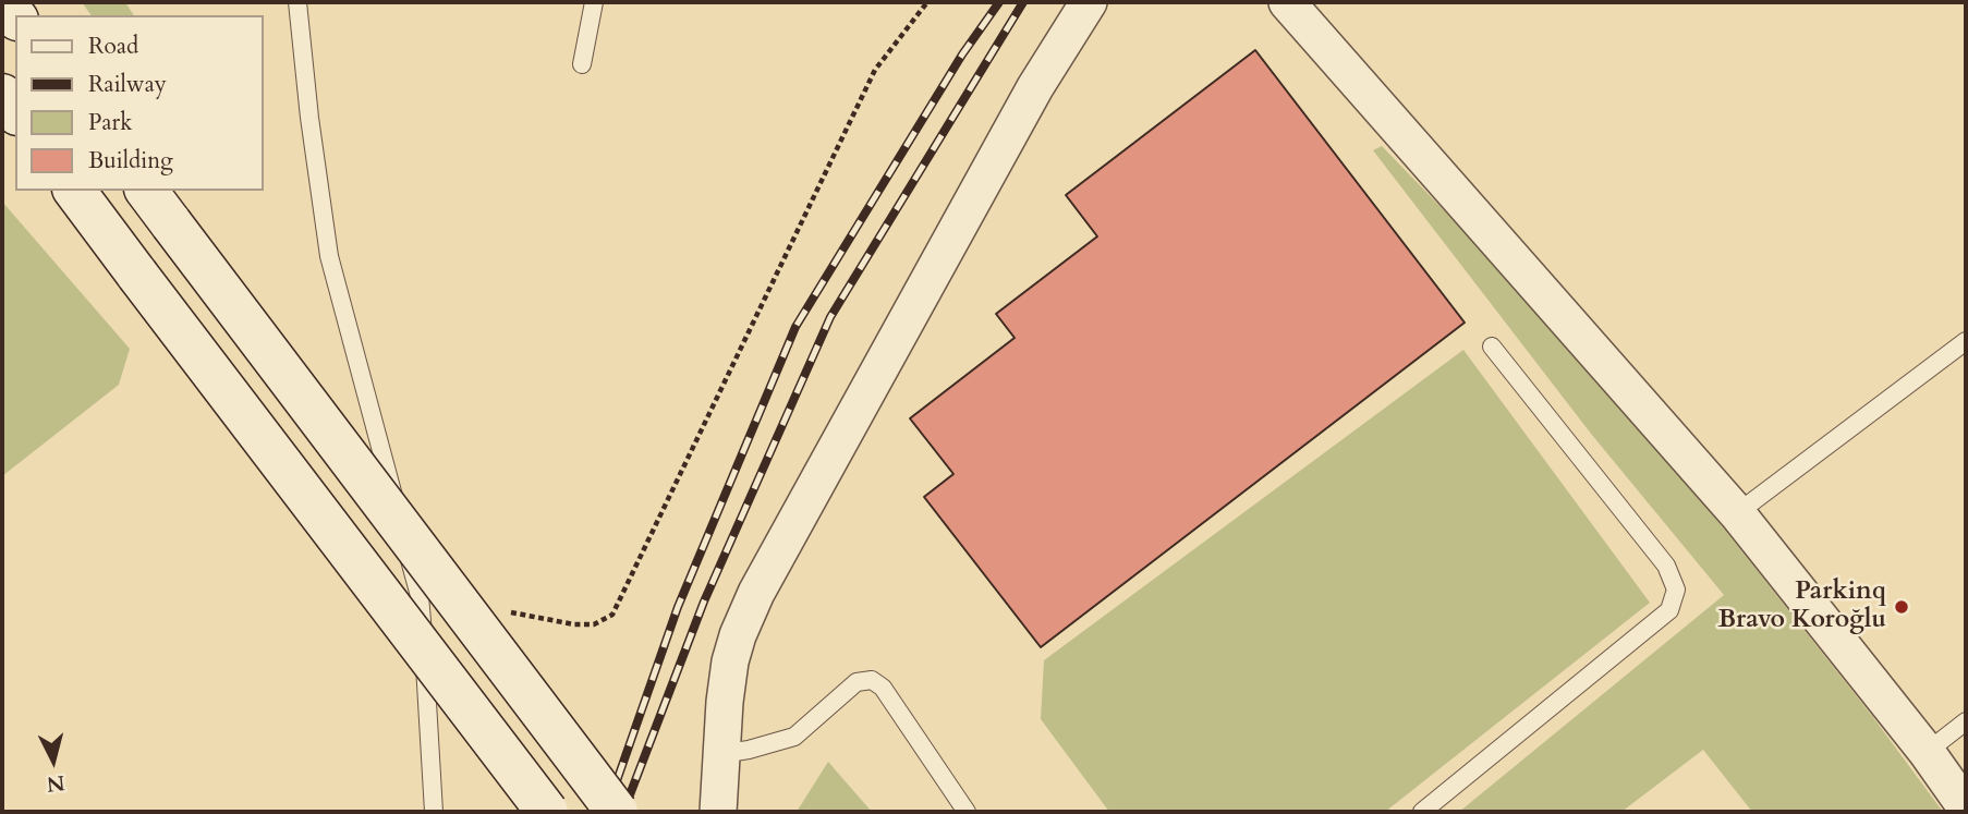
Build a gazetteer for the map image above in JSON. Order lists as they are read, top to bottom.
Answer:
{
  "places": ["Parkinq Bravo Koroğlu"],
  "legend": [
    "Road",
    "Railway",
    "Park",
    "Building"
  ],
  "north": "bottom"
}
